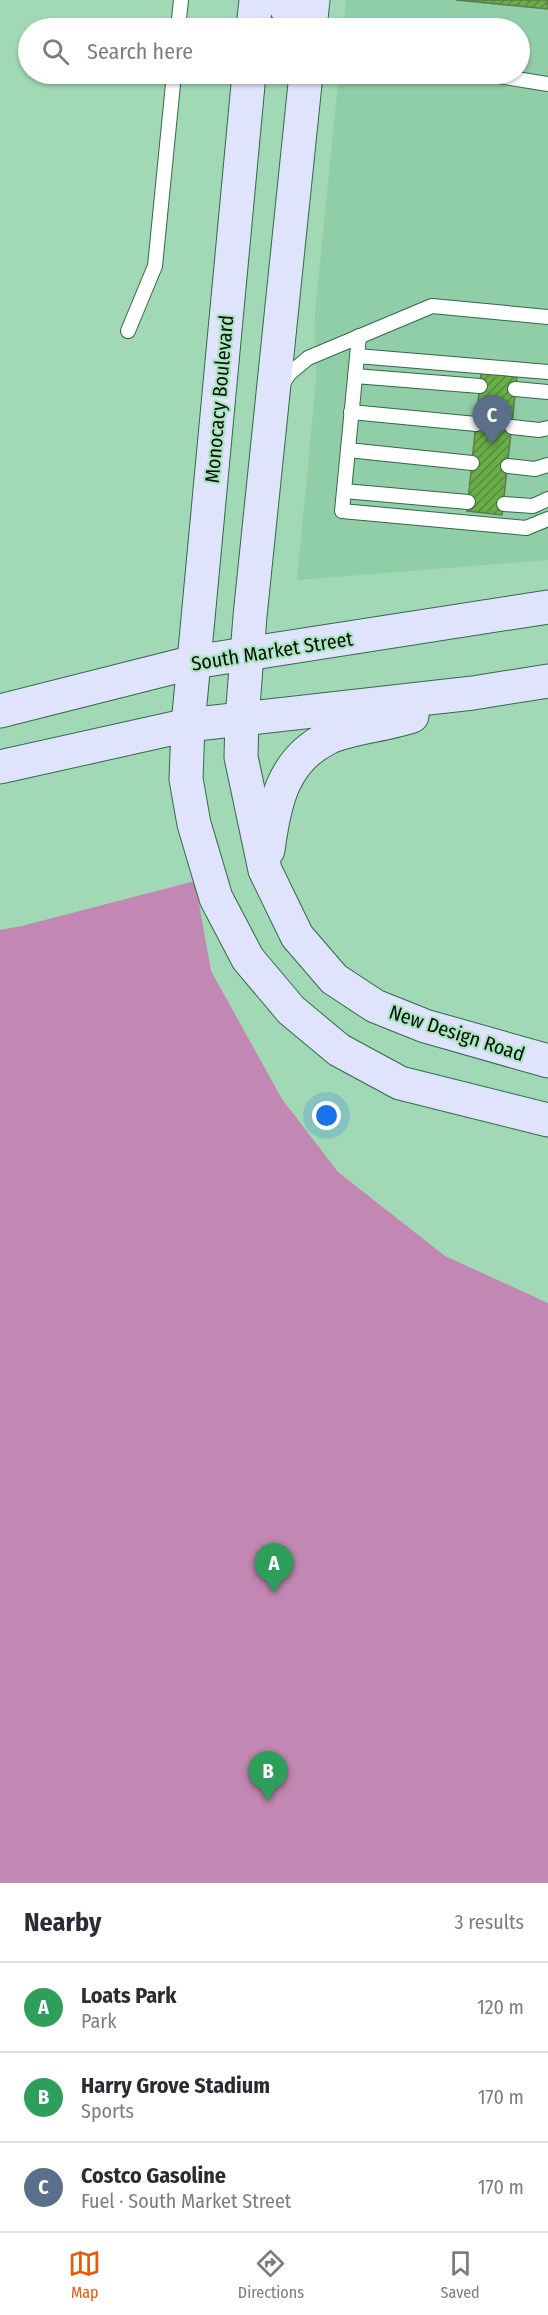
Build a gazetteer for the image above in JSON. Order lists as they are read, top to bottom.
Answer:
{
  "streets": {
    "main road": ["Monocacy Boulevard", "South Market Street", "New Design Road"]
  },
  "crossings": [
    ["Monocacy Boulevard", "South Market Street"]
  ],
  "page": {
    "search": "Search here",
    "pins": ["C", "A", "B"],
    "heading": ["Nearby", "3 results"],
    "list": [
      {
        "mark": "A",
        "name": "Loats Park",
        "note": "Park",
        "value": "120 m"
      },
      {
        "mark": "B",
        "name": "Harry Grove Stadium",
        "note": "Sports",
        "value": "170 m"
      },
      {
        "mark": "C",
        "name": "Costco Gasoline",
        "note": "Fuel · South Market Street",
        "value": "170 m"
      }
    ],
    "nav": ["Map", "Directions", "Saved"]
  }
}
